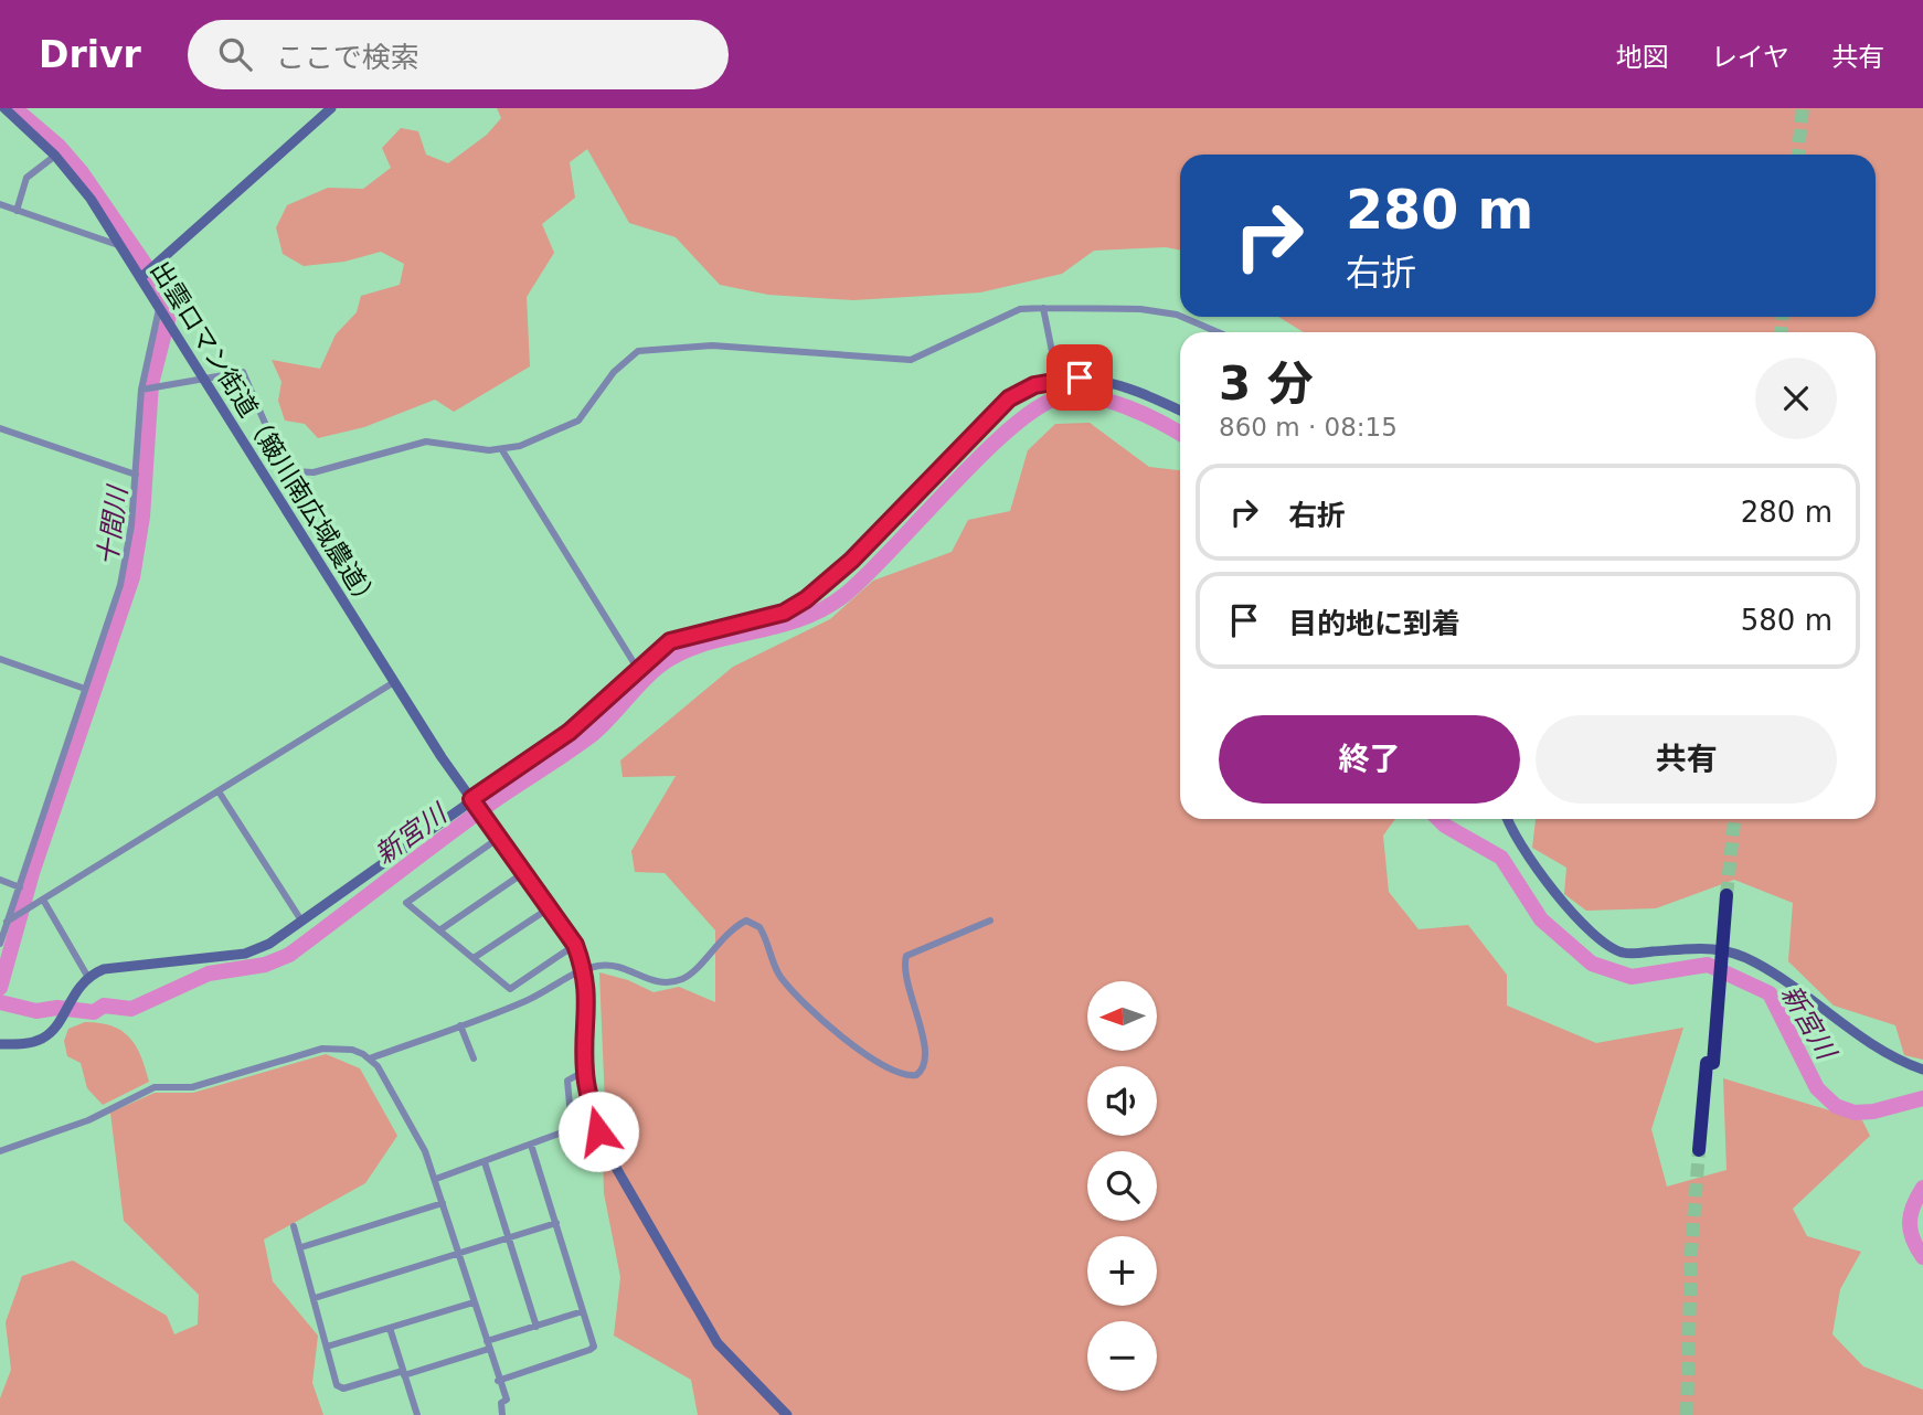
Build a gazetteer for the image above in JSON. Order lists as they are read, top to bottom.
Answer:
{
  "streets": {
    "street": ["出雲ロマン街道（簸川南広域農道）"]
  },
  "water": ["十間川", "新宮川"],
  "north": "left",
  "page": {
    "header": "Drivr",
    "search": "ここで検索",
    "nav": ["地図", "レイヤ", "共有"],
    "turn": ["280 m", "右折"],
    "heading": ["3 分", "860 m · 08:15"],
    "list": [
      {
        "name": "右折",
        "value": "280 m"
      },
      {
        "name": "目的地に到着",
        "value": "580 m"
      }
    ],
    "buttons": ["終了", "共有"],
    "map_buttons": ["+", "−"]
  }
}
